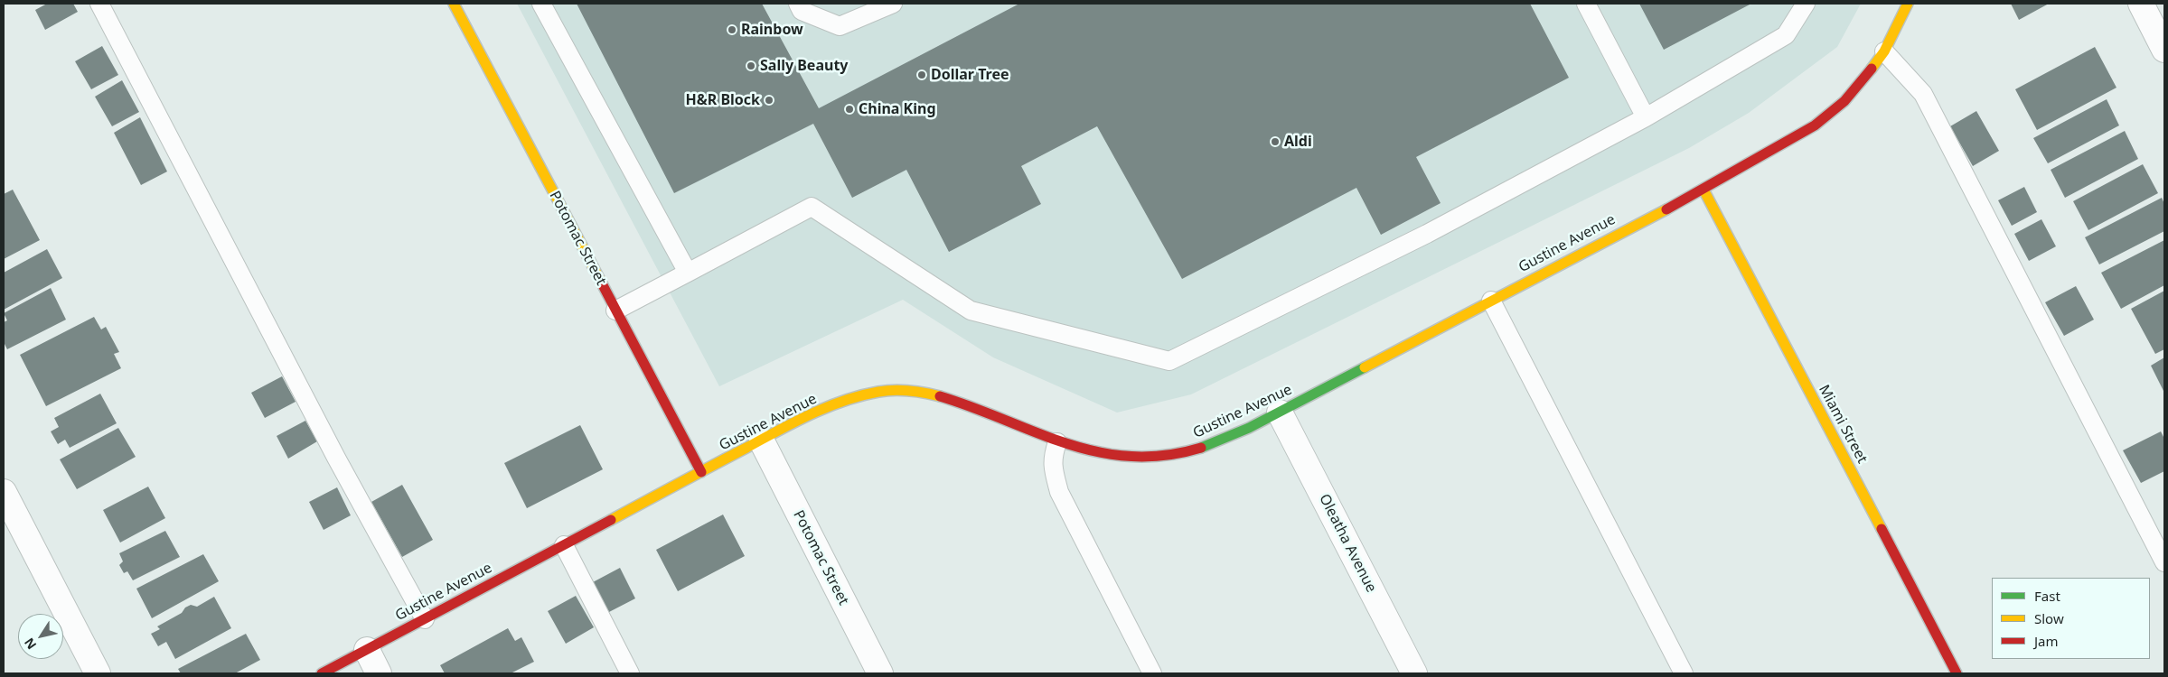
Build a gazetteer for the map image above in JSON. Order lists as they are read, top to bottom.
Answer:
{
  "streets": {
    "street": [
      "Potomac Street",
      "Gustine Avenue",
      "Miami Street",
      "Oleatha Avenue"
    ]
  },
  "crossings": [
    ["Potomac Street", "Gustine Avenue"],
    ["Gustine Avenue", "Miami Street"],
    ["Gustine Avenue", "Oleatha Avenue"]
  ],
  "places": [
    "Rainbow",
    "Sally Beauty",
    "Dollar Tree",
    "H&R Block",
    "China King",
    "Aldi"
  ],
  "legend": ["Fast", "Slow", "Jam"],
  "north": "bottom left"
}
